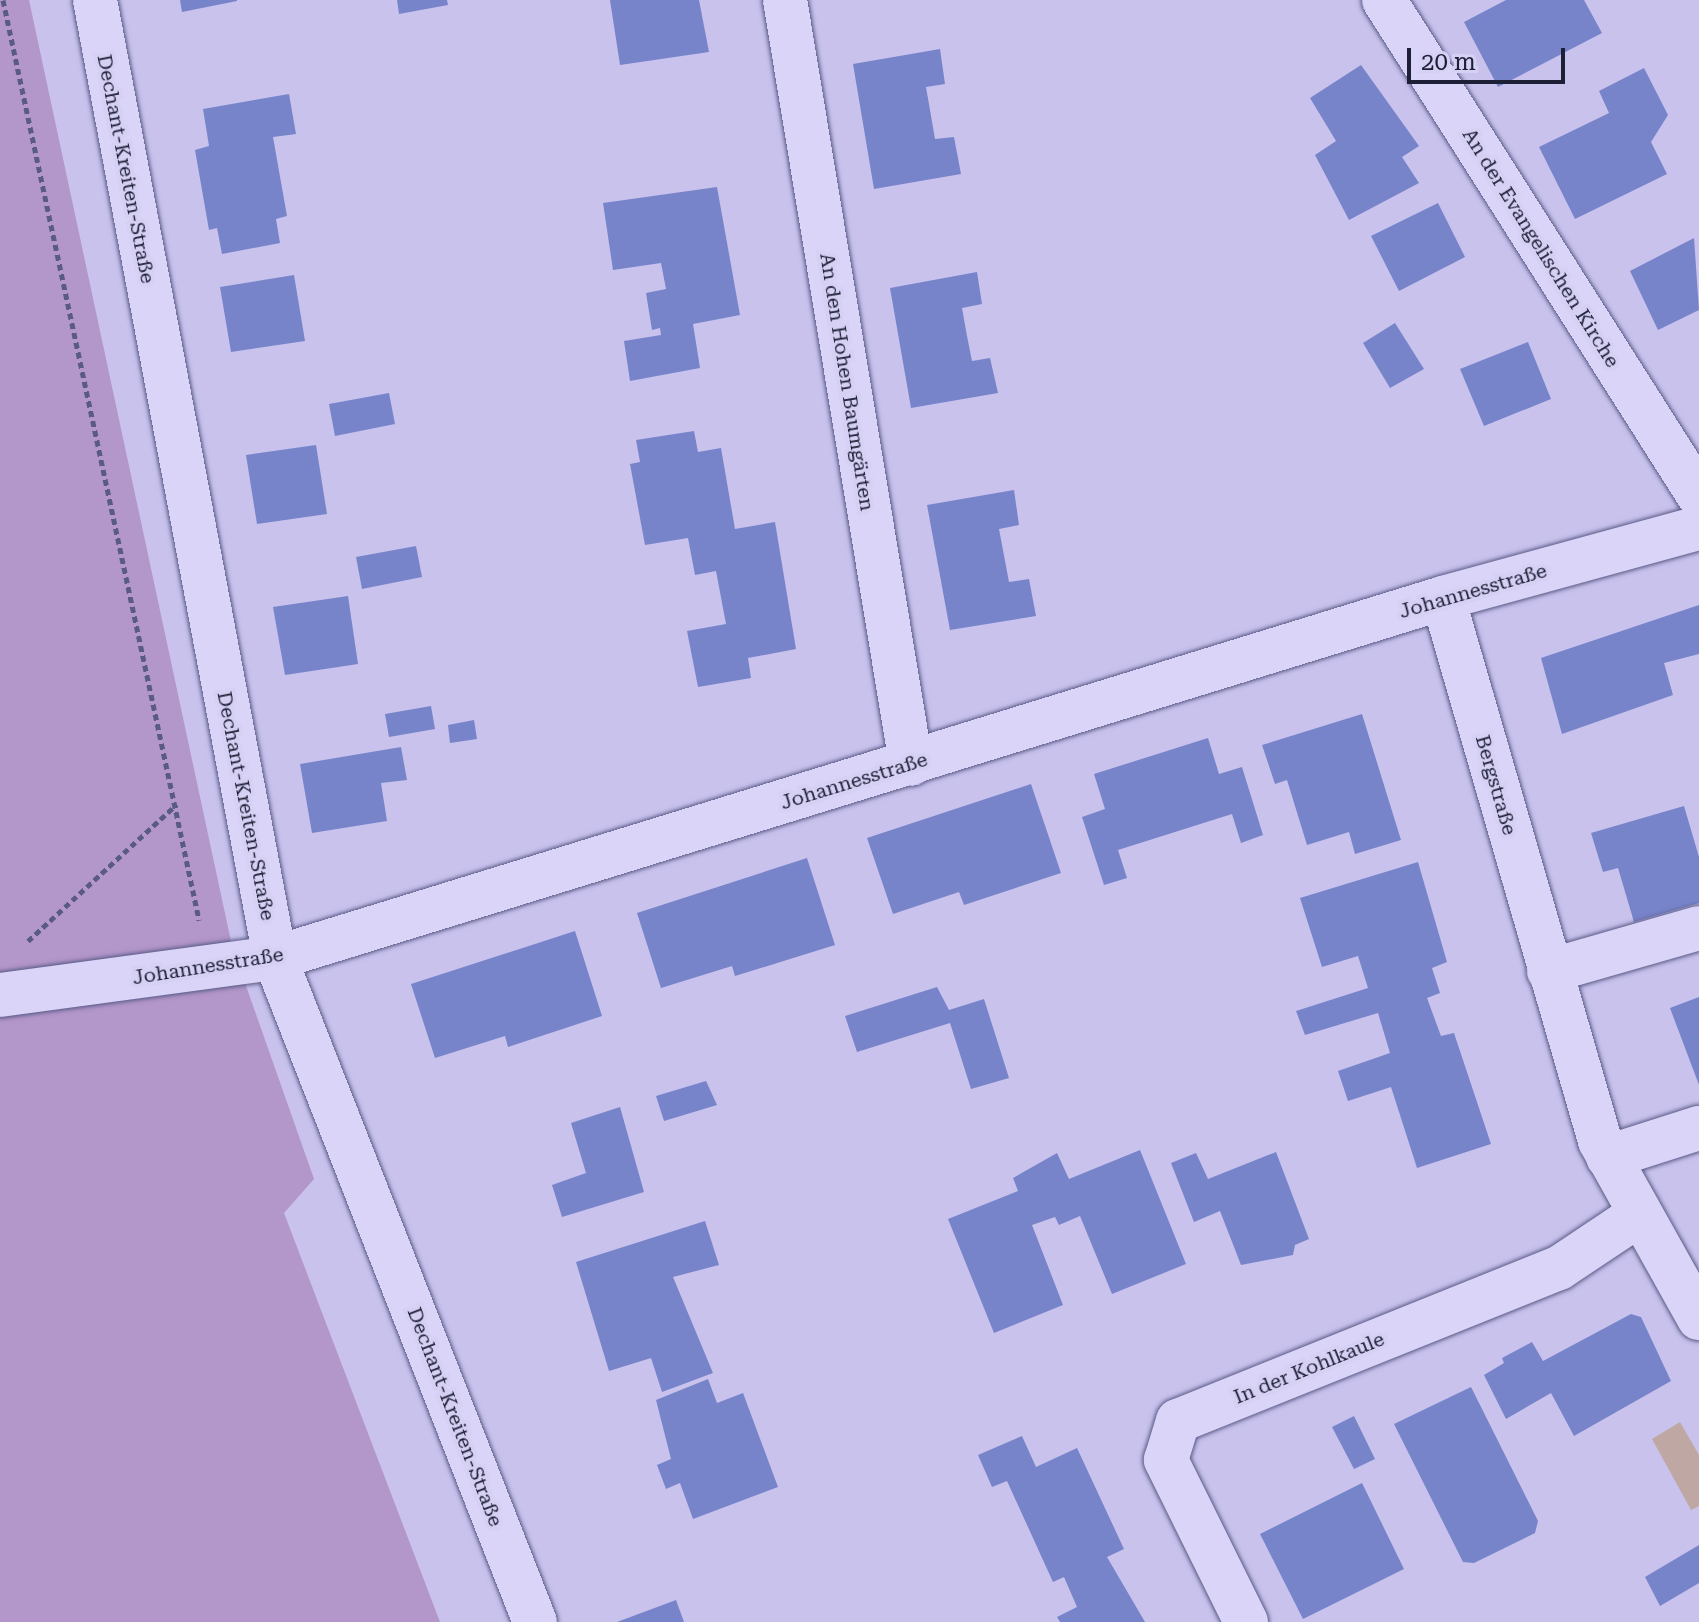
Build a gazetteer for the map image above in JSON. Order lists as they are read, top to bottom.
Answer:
{
  "streets": {
    "street": [
      "Dechant-Kreiten-Straße",
      "An der Evangelischen Kirche",
      "An den Hohen Baumgärten",
      "Johannesstraße",
      "Bergstraße",
      "In der Kohlkaule"
    ]
  },
  "crossings": [
    ["Dechant-Kreiten-Straße", "Johannesstraße"],
    ["An den Hohen Baumgärten", "Johannesstraße"],
    ["Johannesstraße", "Bergstraße"],
    ["Bergstraße", "In der Kohlkaule"]
  ],
  "scale_bar": "20 m"
}
